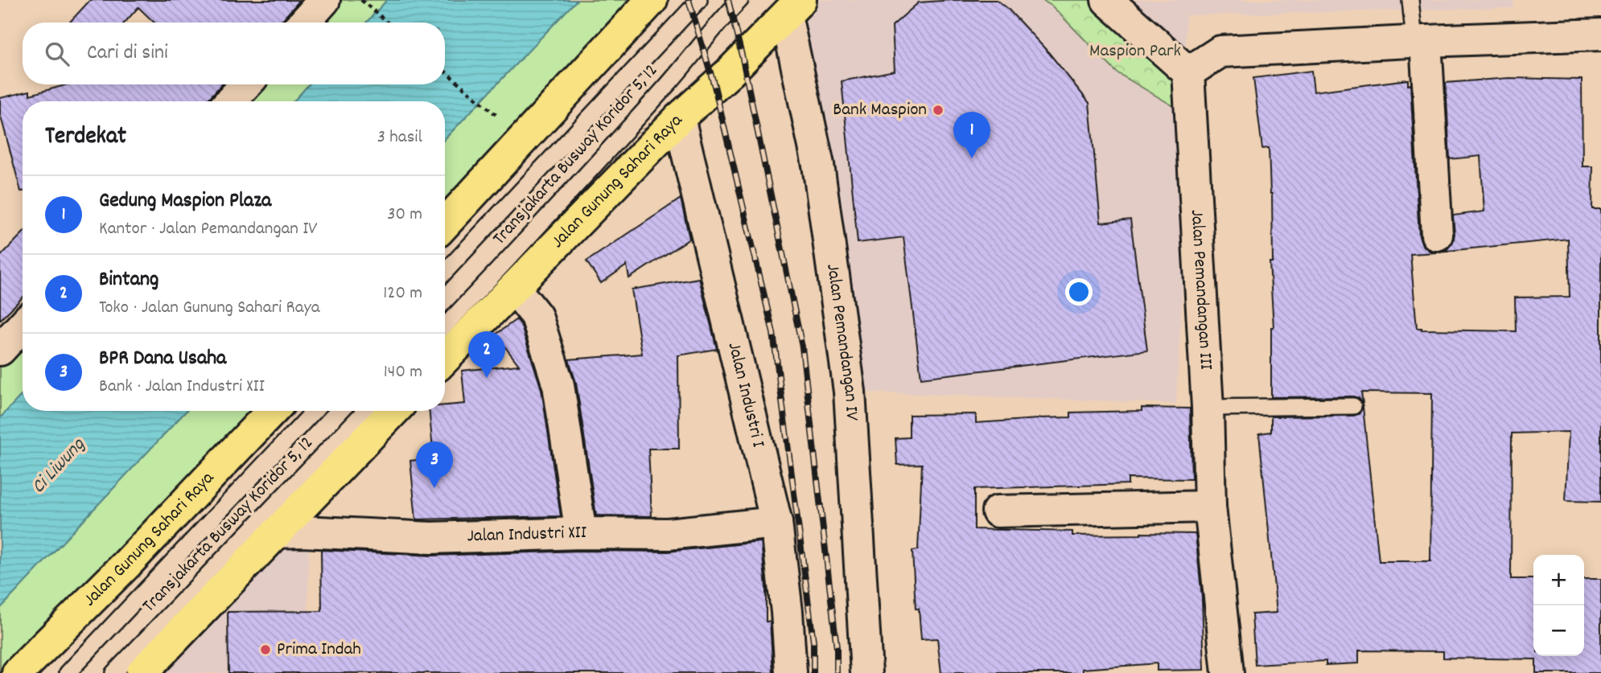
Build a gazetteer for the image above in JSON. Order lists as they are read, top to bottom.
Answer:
{
  "streets": {
    "main road": ["Jalan Gunung Sahari Raya"],
    "street": [
      "Jalan Pemandangan III",
      "Jalan Pemandangan IV",
      "Jalan Industri I",
      "Jalan Industri XII"
    ],
    "lane": ["Transjakarta Busway Koridor 5, 12"]
  },
  "crossings": [
    ["Jalan Gunung Sahari Raya", "Jalan Pemandangan IV"],
    ["Jalan Gunung Sahari Raya", "Jalan Industri I"],
    ["Jalan Industri I", "Jalan Industri XII"]
  ],
  "water": ["Ci Liwung"],
  "parks": ["Maspion Park"],
  "places": ["Bank Maspion", "Prima Indah"],
  "page": {
    "search": "Cari di sini",
    "heading": ["Terdekat", "3 hasil"],
    "pins": ["1", "2", "3"],
    "list": [
      {
        "mark": "1",
        "name": "Gedung Maspion Plaza",
        "note": "Kantor · Jalan Pemandangan IV",
        "value": "30 m"
      },
      {
        "mark": "2",
        "name": "Bintang",
        "note": "Toko · Jalan Gunung Sahari Raya",
        "value": "120 m"
      },
      {
        "mark": "3",
        "name": "BPR Dana Usaha",
        "note": "Bank · Jalan Industri XII",
        "value": "140 m"
      }
    ],
    "map_buttons": ["+", "−"]
  }
}
